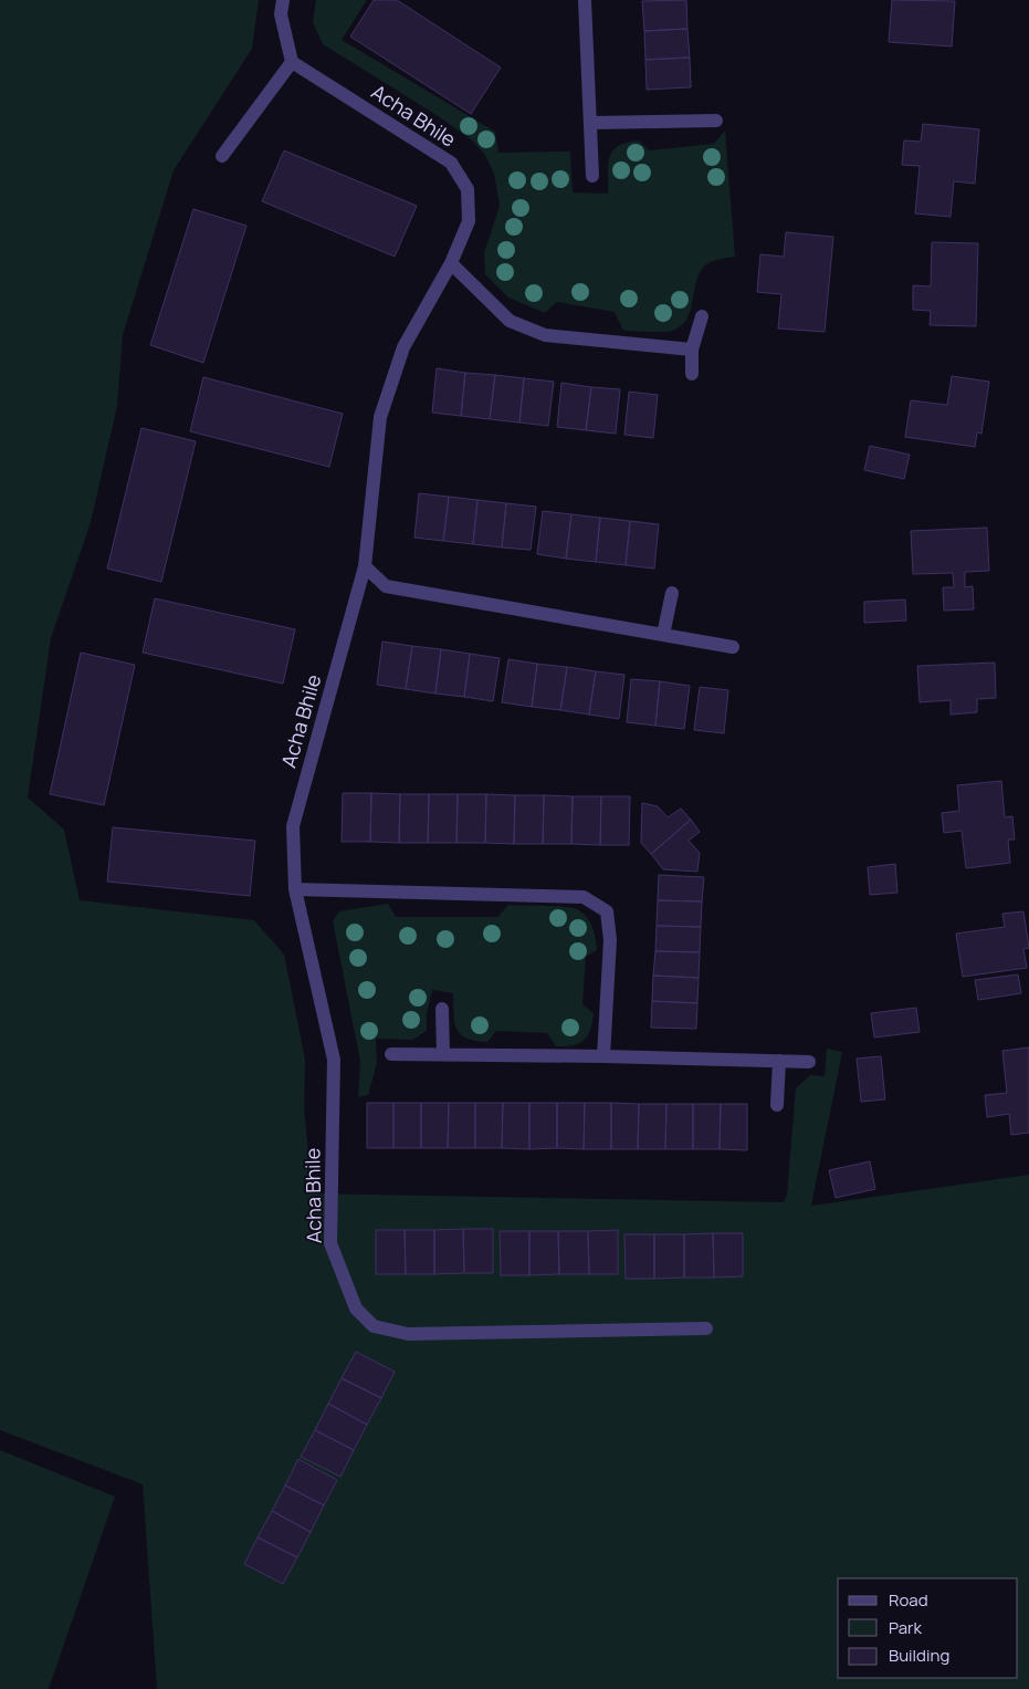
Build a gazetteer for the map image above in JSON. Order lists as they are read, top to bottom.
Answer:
{
  "streets": {
    "street": ["Acha Bhile"]
  },
  "legend": ["Road", "Park", "Building"]
}
